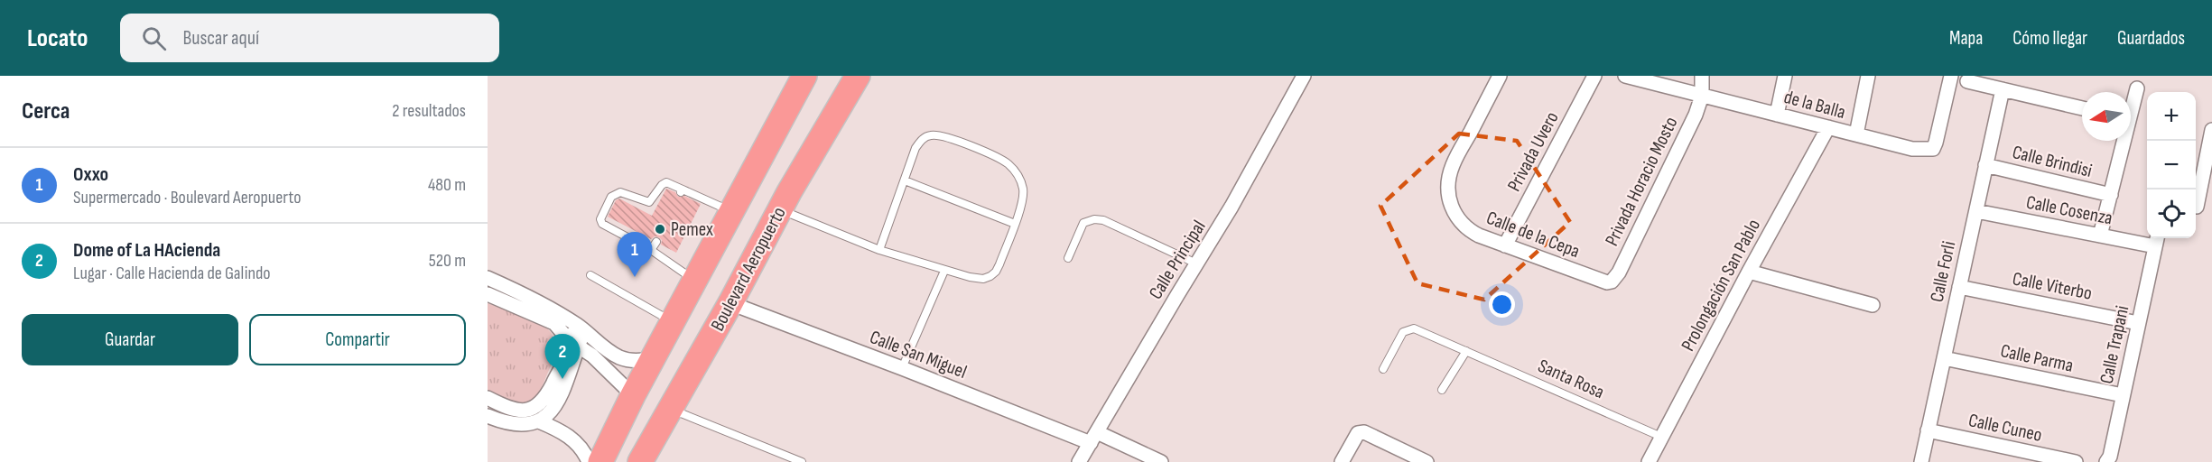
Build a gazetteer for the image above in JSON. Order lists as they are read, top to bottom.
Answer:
{
  "streets": {
    "highway": ["Boulevard Aeropuerto"],
    "street": [
      "de la Balla",
      "Privada Uvero",
      "Calle Brindisi",
      "Privada Horacio Mosto",
      "Calle Cosenza",
      "Calle de la Cepa",
      "Calle Principal",
      "Calle Forli",
      "Prolongación San Pablo",
      "Calle Viterbo",
      "Calle Trapani",
      "Calle San Miguel",
      "Calle Parma",
      "Calle Cuneo"
    ],
    "lane": ["Santa Rosa"]
  },
  "crossings": [
    ["de la Balla", "Privada Horacio Mosto"],
    ["de la Balla", "Prolongación San Pablo"],
    ["Privada Uvero", "Calle de la Cepa"],
    ["Calle Brindisi", "Calle Forli"],
    ["Privada Horacio Mosto", "Calle de la Cepa"],
    ["Calle Cosenza", "Calle Forli"],
    ["Calle Cosenza", "Calle Trapani"],
    ["Calle Principal", "Calle San Miguel"],
    ["Boulevard Aeropuerto", "Calle San Miguel"],
    ["Calle Forli", "Calle Viterbo"],
    ["Calle Forli", "Calle Parma"],
    ["Calle Forli", "Calle Cuneo"],
    ["Prolongación San Pablo", "Santa Rosa"],
    ["Calle Viterbo", "Calle Trapani"],
    ["Calle Trapani", "Calle Parma"]
  ],
  "places": ["Pemex"],
  "north": "left",
  "page": {
    "header": "Locato",
    "search": "Buscar aquí",
    "nav": ["Mapa", "Cómo llegar", "Guardados"],
    "heading": ["Cerca", "2 resultados"],
    "map_buttons": ["+", "−"],
    "list": [
      {
        "mark": "1",
        "name": "Oxxo",
        "note": "Supermercado · Boulevard Aeropuerto",
        "value": "480 m"
      },
      {
        "mark": "2",
        "name": "Dome of La HAcienda",
        "note": "Lugar · Calle Hacienda de Galindo",
        "value": "520 m"
      }
    ],
    "pins": ["1", "2"],
    "buttons": ["Guardar", "Compartir"]
  }
}
